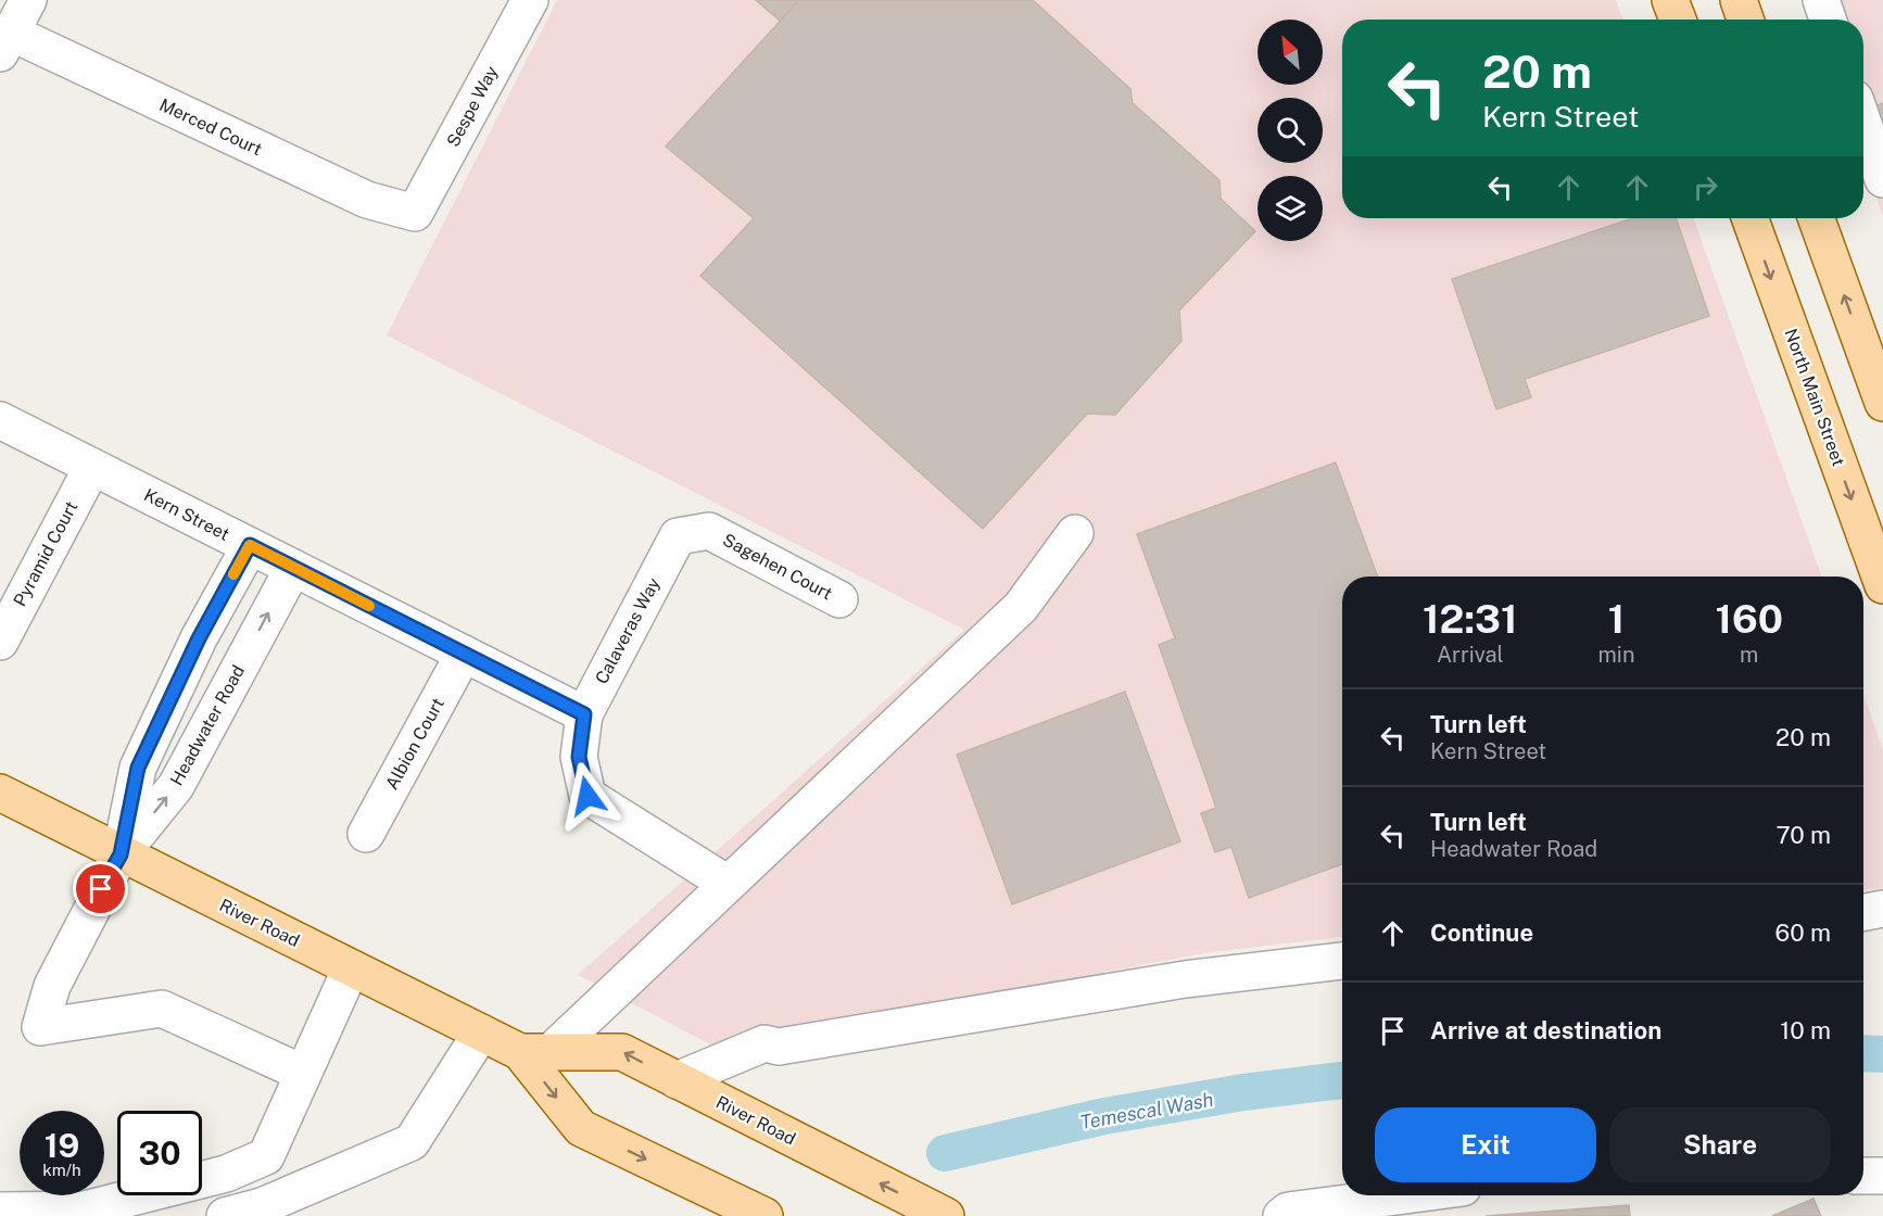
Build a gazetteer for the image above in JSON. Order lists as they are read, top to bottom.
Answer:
{
  "streets": {
    "main road": ["North Main Street", "River Road"],
    "street": [
      "Sespe Way",
      "Merced Court",
      "Kern Street",
      "Pyramid Court",
      "Sagehen Court",
      "Calaveras Way",
      "Headwater Road",
      "Albion Court"
    ]
  },
  "crossings": [
    ["Sespe Way", "Merced Court"],
    ["Kern Street", "Pyramid Court"],
    ["Kern Street", "Calaveras Way"],
    ["Kern Street", "Headwater Road"],
    ["Kern Street", "Albion Court"],
    ["Sagehen Court", "Calaveras Way"],
    ["Headwater Road", "River Road"]
  ],
  "water": ["Temescal Wash"],
  "north": "top left",
  "page": {
    "turn": ["20 m", "Kern Street"],
    "eta": [
      "12:31",
      "Arrival",
      "1",
      "min",
      "160",
      "m"
    ],
    "list": [
      {
        "name": "Turn left",
        "note": "Kern Street",
        "value": "20 m"
      },
      {
        "name": "Turn left",
        "note": "Headwater Road",
        "value": "70 m"
      },
      {
        "name": "Continue",
        "value": "60 m"
      },
      {
        "name": "Arrive at destination",
        "value": "10 m"
      }
    ],
    "buttons": ["Exit", "Share"],
    "speed": "19 km/h",
    "limit": "30"
  }
}
